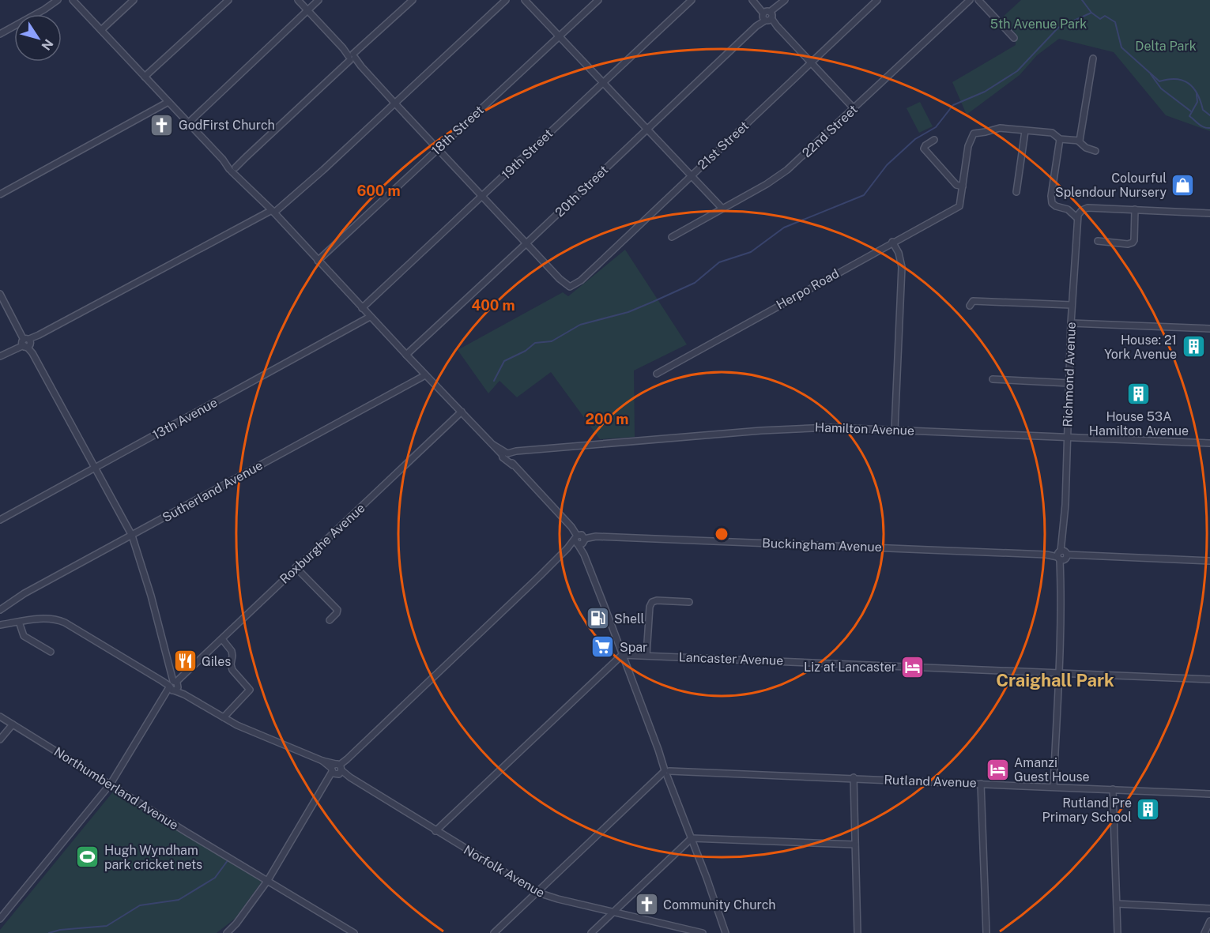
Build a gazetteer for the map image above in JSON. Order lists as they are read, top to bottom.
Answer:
{
  "streets": {
    "street": [
      "18th Street",
      "22nd Street",
      "21st Street",
      "19th Street",
      "20th Street",
      "Herpo Road",
      "Richmond Avenue",
      "13th Avenue",
      "Hamilton Avenue",
      "Sutherland Avenue",
      "Roxburghe Avenue",
      "Buckingham Avenue",
      "Lancaster Avenue",
      "Rutland Avenue",
      "Northumberland Avenue",
      "Norfolk Avenue"
    ]
  },
  "crossings": [
    ["21st Street", "20th Street"],
    ["Richmond Avenue", "Hamilton Avenue"],
    ["Richmond Avenue", "Buckingham Avenue"],
    ["Richmond Avenue", "Lancaster Avenue"],
    ["Richmond Avenue", "Rutland Avenue"],
    ["Roxburghe Avenue", "Northumberland Avenue"],
    ["Rutland Avenue", "Norfolk Avenue"]
  ],
  "districts": ["Craighall Park"],
  "parks": ["5th Avenue Park", "Delta Park"],
  "places": {
    "church": ["GodFirst Church", "Community Church"],
    "shop": ["Colourful Splendour Nursery"],
    "building": ["House: 21 York Avenue", "House 53A Hamilton Avenue", "Rutland Pre Primary School"],
    "fuel station": ["Shell"],
    "supermarket": ["Spar"],
    "restaurant": ["Giles"],
    "hotel": ["Liz at Lancaster", "Amanzi Guest House"],
    "sports": ["Hugh Wyndham park cricket nets"]
  },
  "north": "bottom right",
  "rings": ["600 m", "400 m", "200 m"]
}
